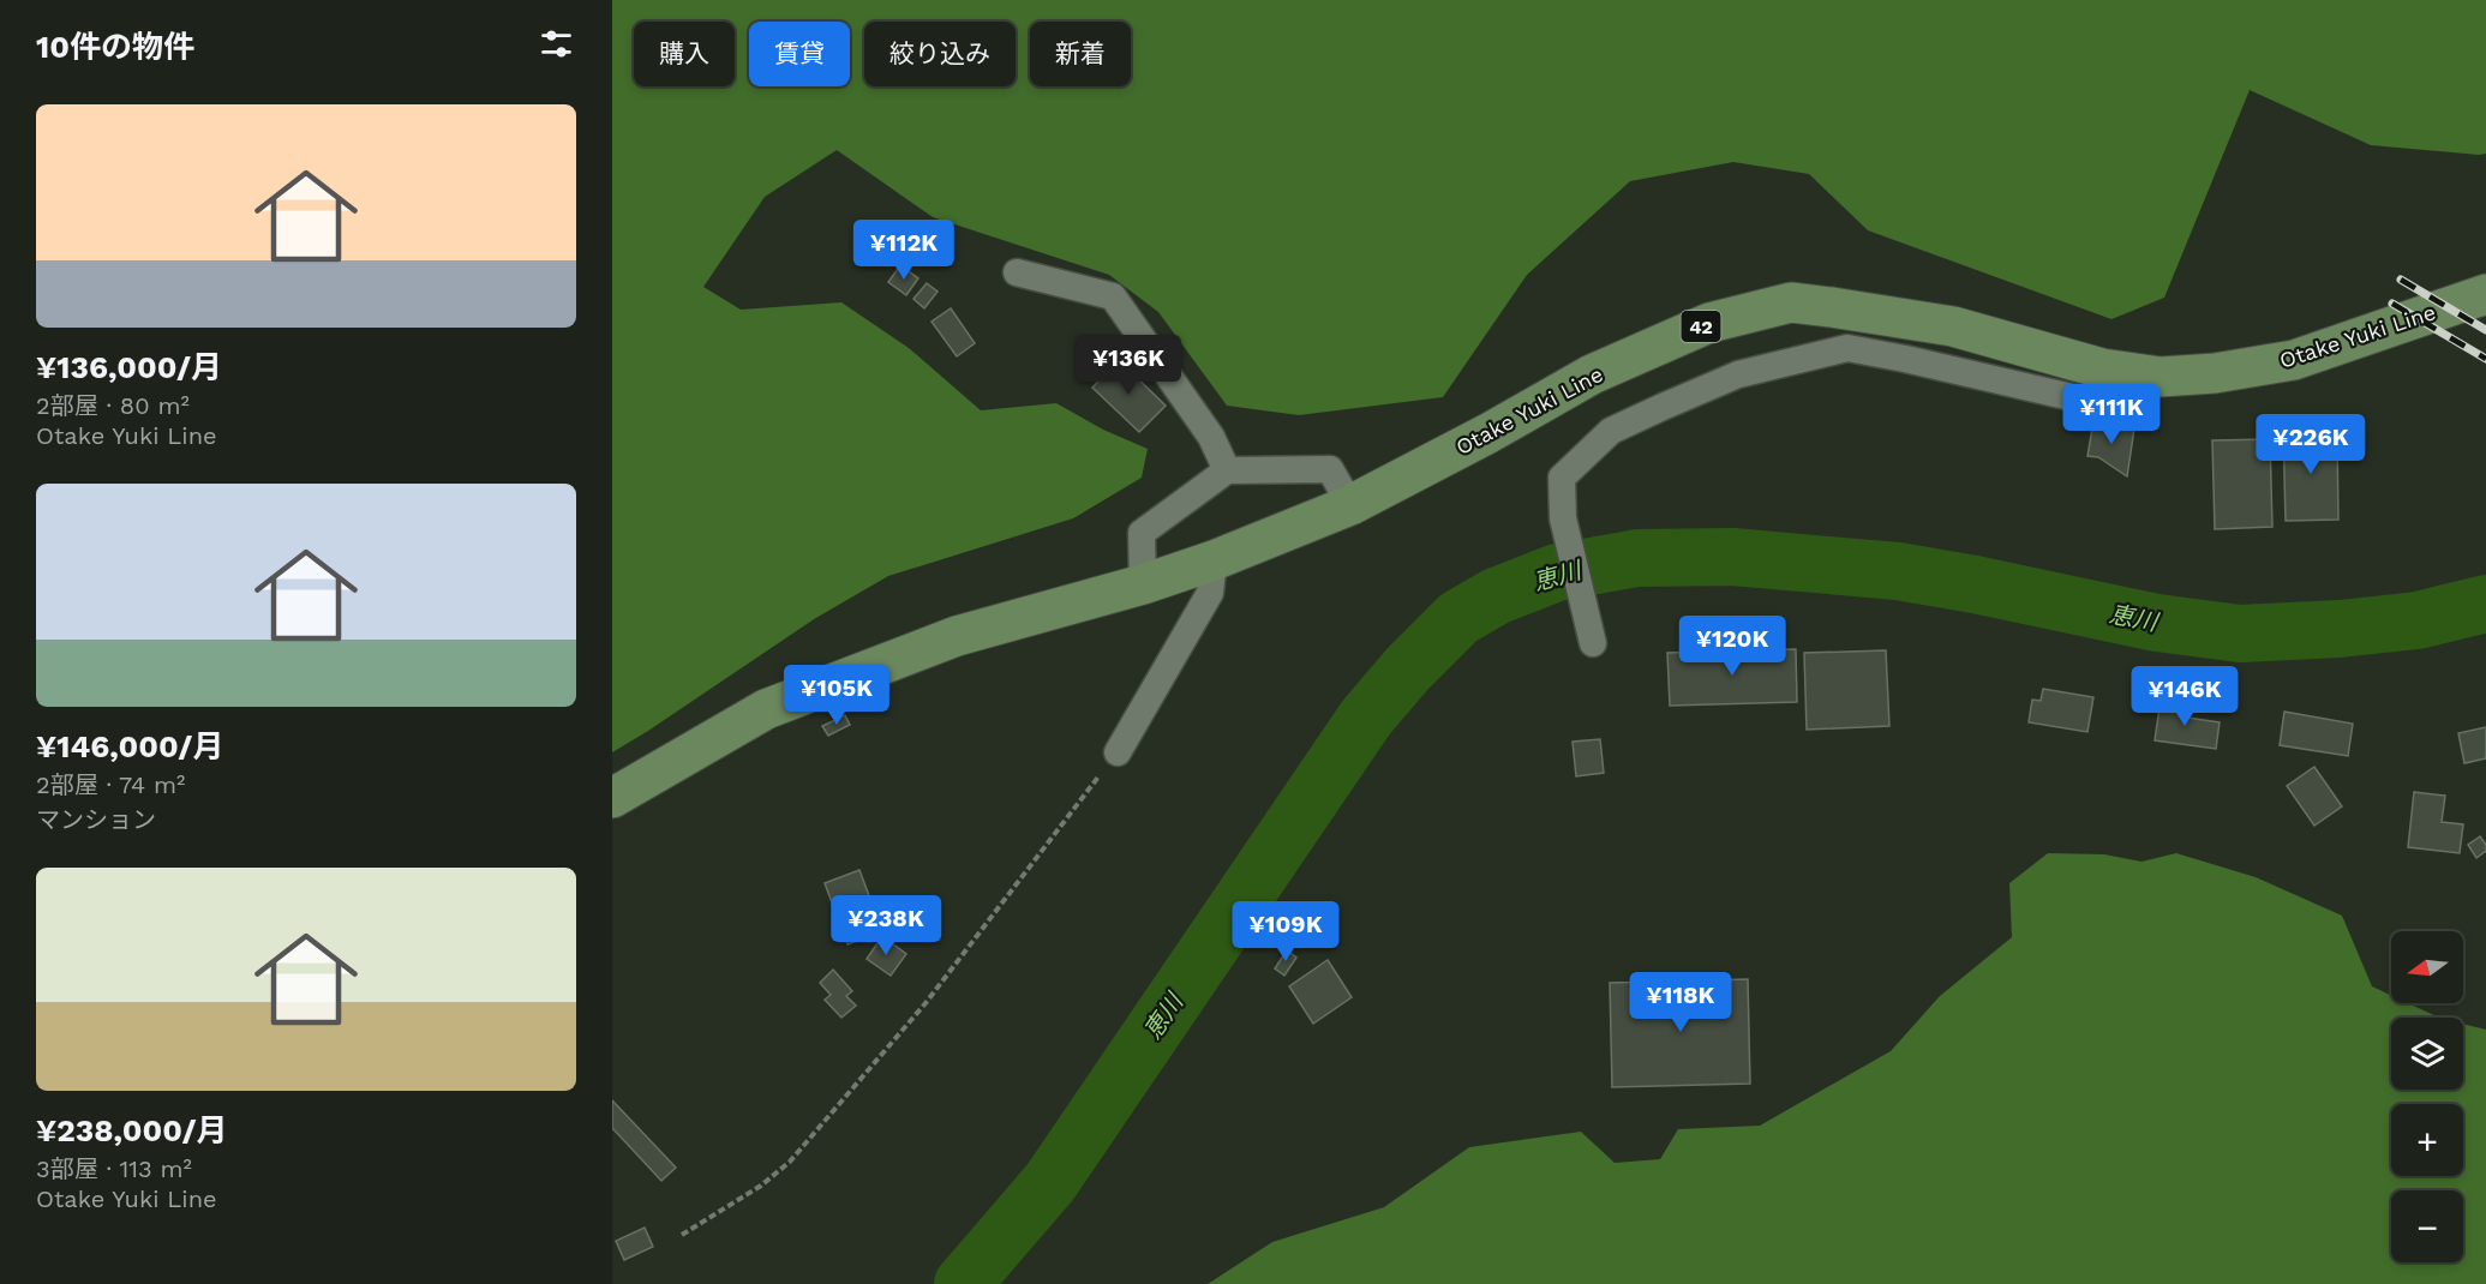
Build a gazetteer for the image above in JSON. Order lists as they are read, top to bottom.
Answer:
{
  "streets": {
    "main road": ["42", "Otake Yuki Line"]
  },
  "water": ["恵川"],
  "north": "left",
  "page": {
    "heading": "10件の物件",
    "chip": [
      "購入",
      "賃貸",
      "絞り込み",
      "新着"
    ],
    "list": [
      {
        "name": "¥136,000/月",
        "note": "2部屋 · 80 m² · Otake Yuki Line"
      },
      {
        "name": "¥146,000/月",
        "note": "2部屋 · 74 m² · マンション"
      },
      {
        "name": "¥238,000/月",
        "note": "3部屋 · 113 m² · Otake Yuki Line"
      }
    ],
    "price": [
      "¥112K",
      "¥136K",
      "¥111K",
      "¥226K",
      "¥120K",
      "¥105K",
      "¥146K",
      "¥238K",
      "¥109K",
      "¥118K"
    ],
    "map_buttons": ["+", "−"]
  }
}
